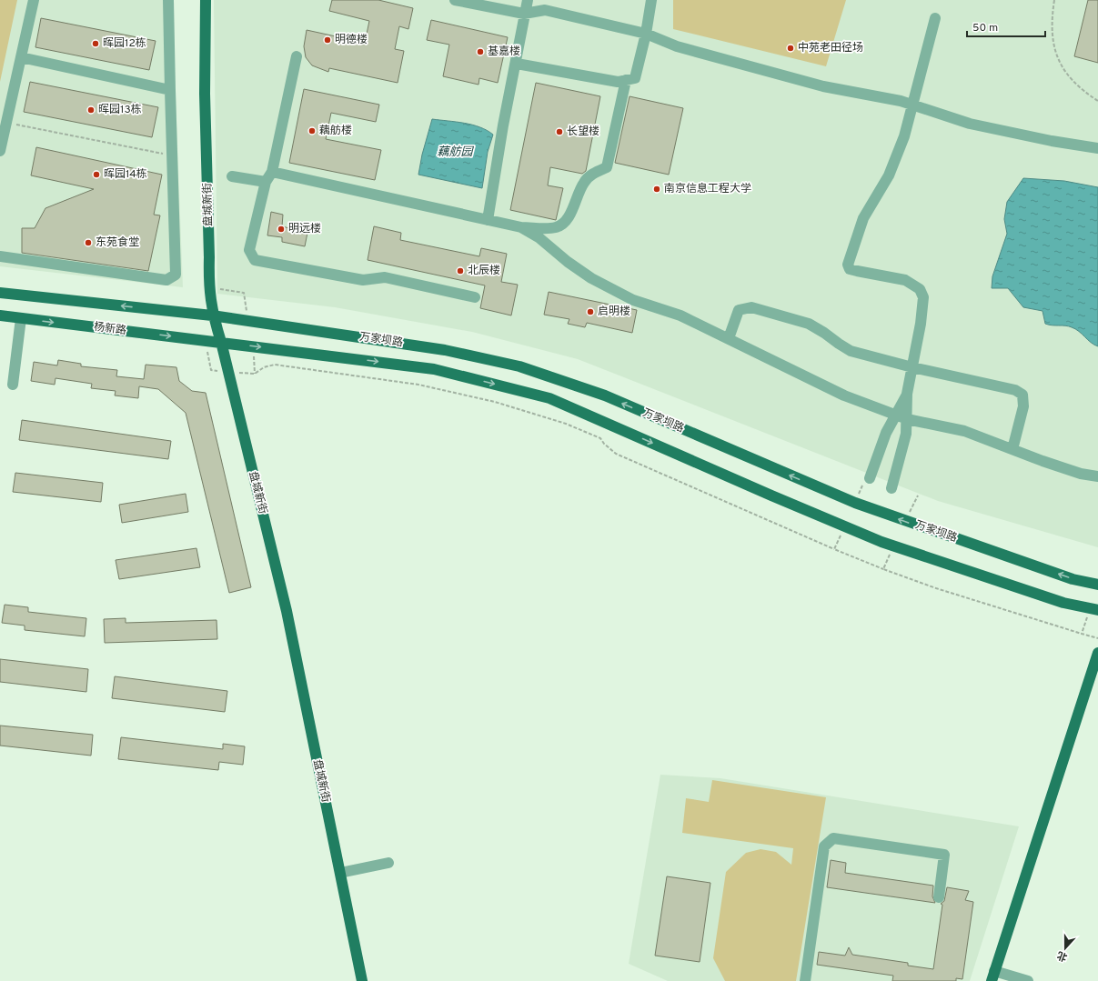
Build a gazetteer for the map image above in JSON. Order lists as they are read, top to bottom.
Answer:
{
  "streets": {
    "main road": ["盘城新街", "杨新路", "万家坝路"]
  },
  "crossings": [
    ["盘城新街", "杨新路"],
    ["盘城新街", "万家坝路"],
    ["杨新路", "万家坝路"]
  ],
  "water": ["藕舫园"],
  "places": [
    "明德楼",
    "晖园12栋",
    "中苑老田径场",
    "基嘉楼",
    "晖园13栋",
    "藕舫楼",
    "长望楼",
    "晖园14栋",
    "南京信息工程大学",
    "明远楼",
    "东苑食堂",
    "北辰楼",
    "启明楼"
  ],
  "scale_bar": "50 m",
  "north": "bottom"
}
